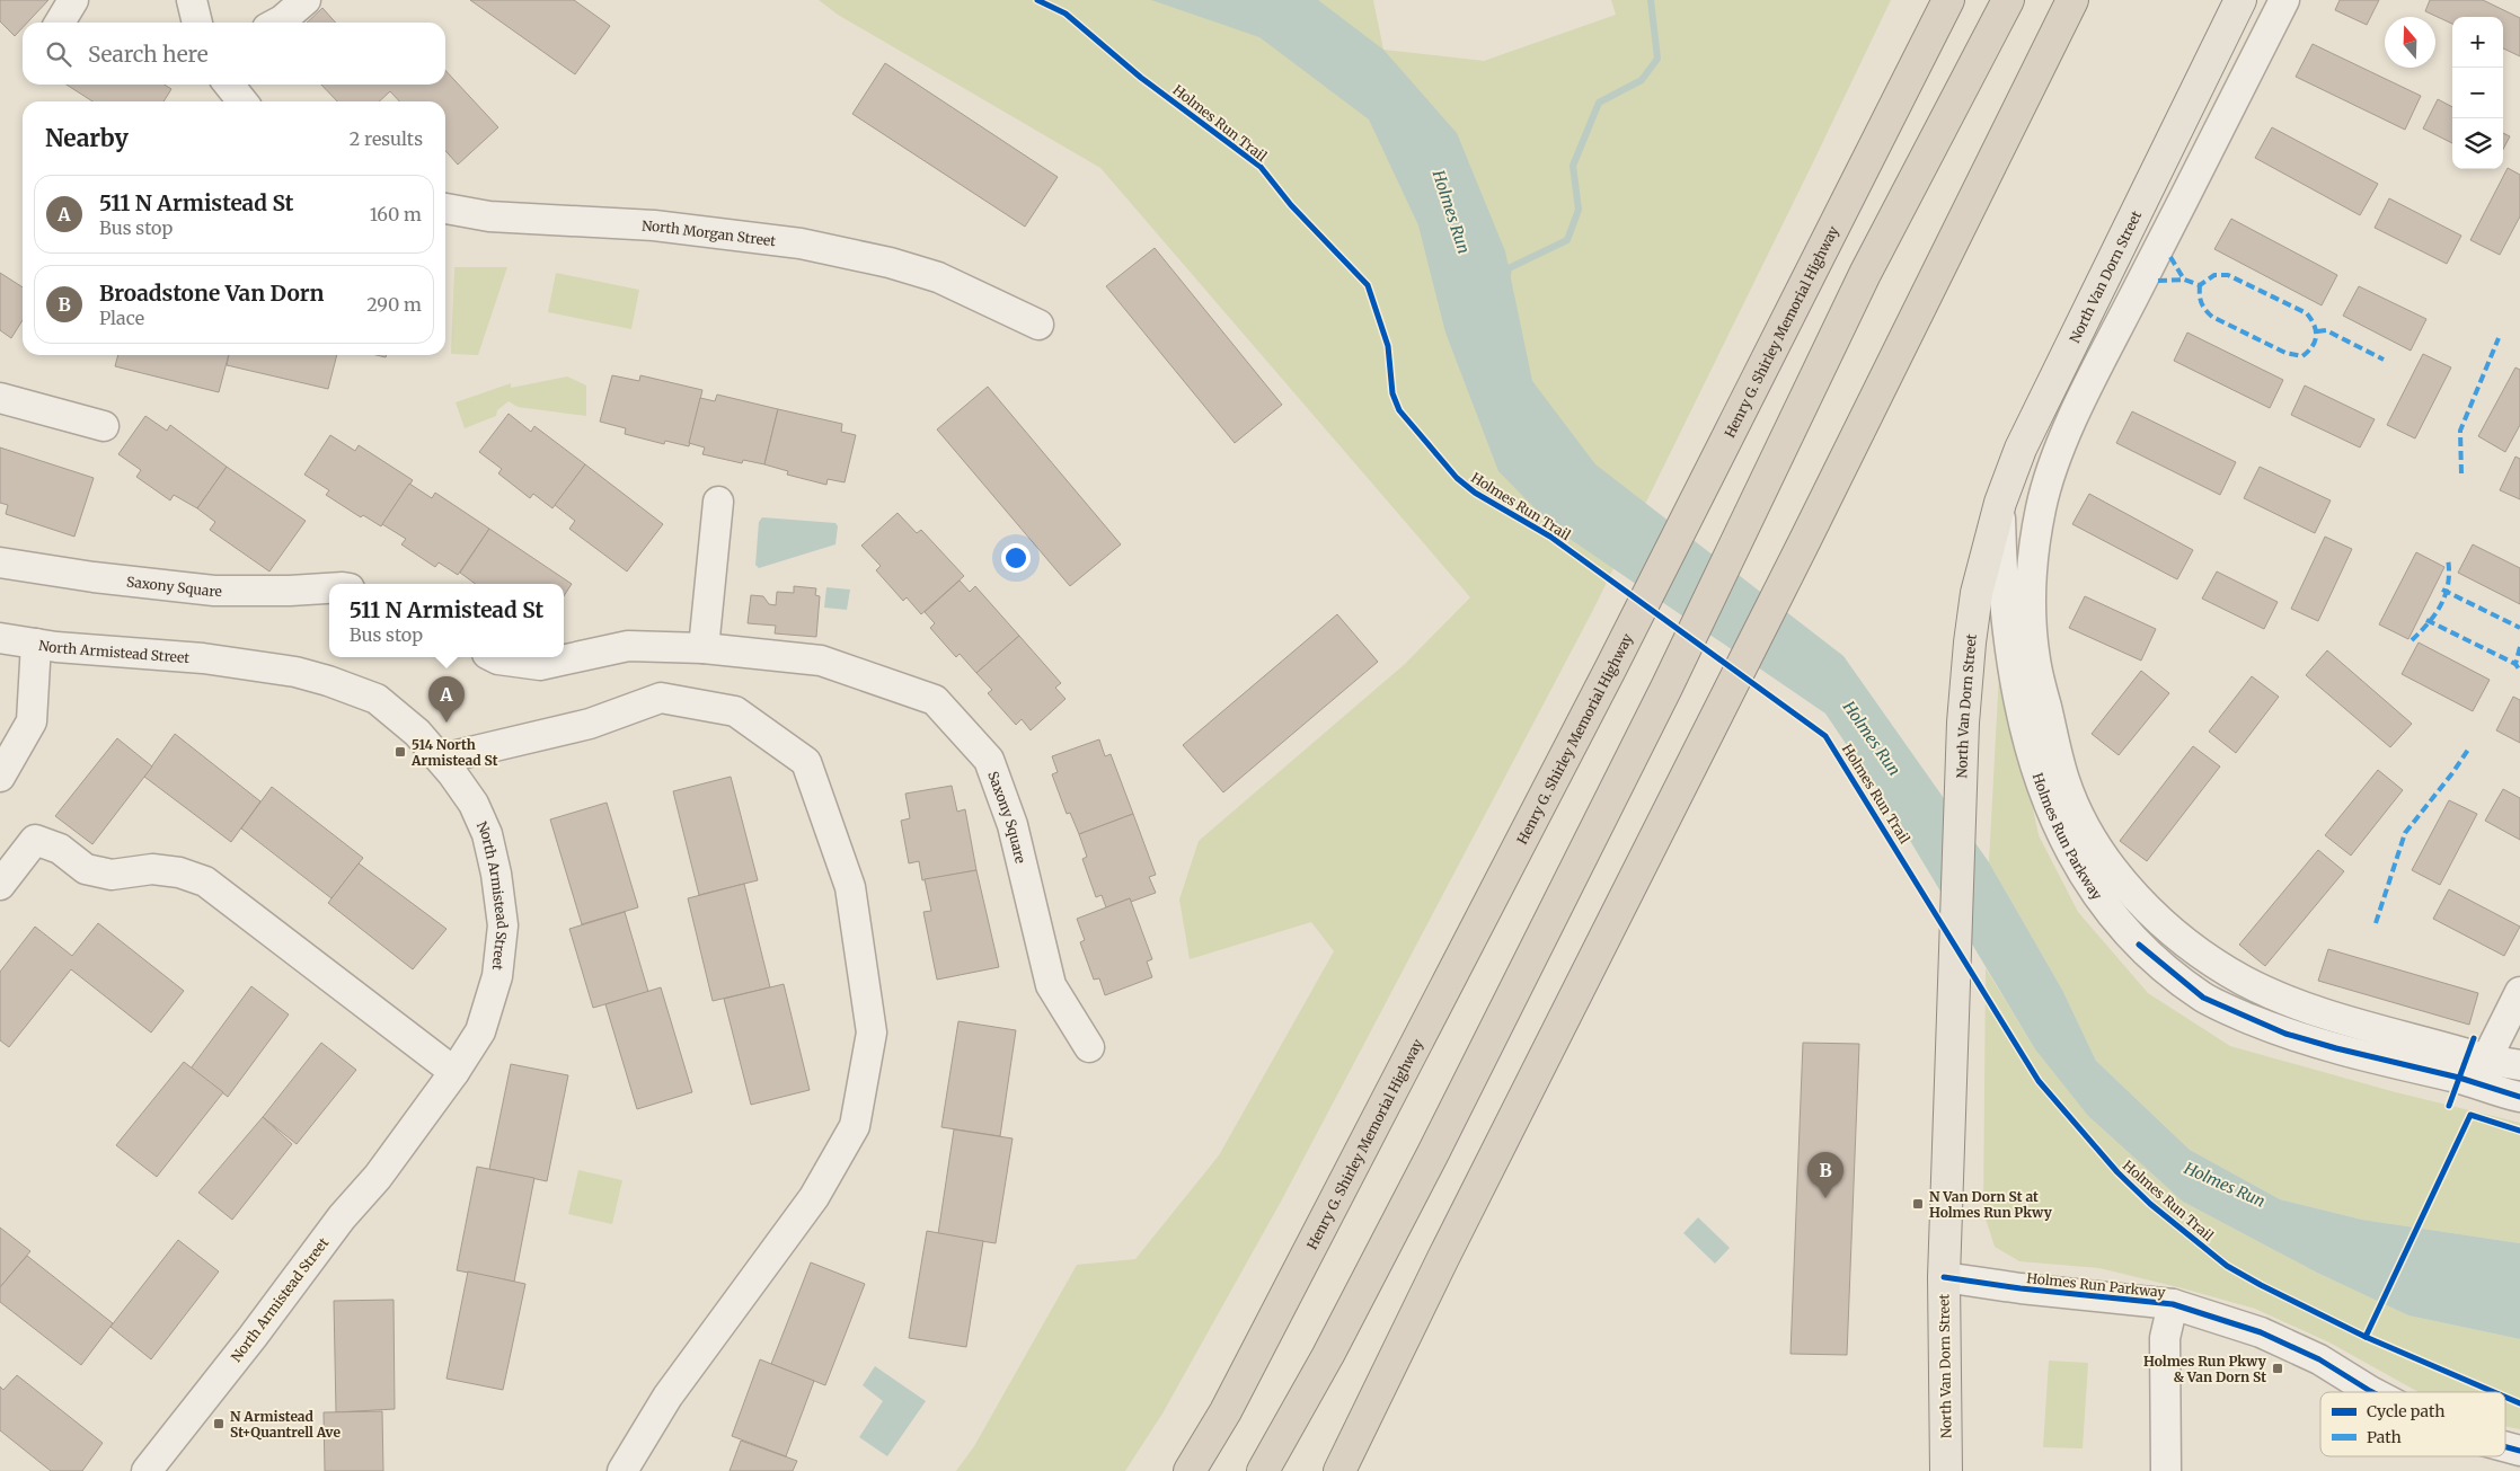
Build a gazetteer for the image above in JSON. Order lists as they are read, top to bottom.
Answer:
{
  "streets": {
    "highway": ["Henry G. Shirley Memorial Highway"],
    "main road": ["North Van Dorn Street"],
    "street": [
      "North Morgan Street",
      "Saxony Square",
      "North Armistead Street",
      "Holmes Run Parkway"
    ],
    "cycle path": ["Holmes Run Trail"]
  },
  "crossings": [
    ["North Van Dorn Street", "Holmes Run Parkway"]
  ],
  "water": ["Holmes Run"],
  "places": {
    "transit": [
      "514 North Armistead St",
      "N Van Dorn St at Holmes Run Pkwy",
      "Holmes Run Pkwy & Van Dorn St",
      "N Armistead St+Quantrell Ave"
    ]
  },
  "legend": ["Cycle path", "Path"],
  "north": "top",
  "page": {
    "map_buttons": ["+", "−"],
    "search": "Search here",
    "heading": ["Nearby", "2 results"],
    "list": [
      {
        "mark": "A",
        "name": "511 N Armistead St",
        "note": "Bus stop",
        "value": "160 m"
      },
      {
        "mark": "B",
        "name": "Broadstone Van Dorn",
        "note": "Place",
        "value": "290 m"
      }
    ],
    "popup": ["511 N Armistead St", "Bus stop"],
    "pins": ["A", "B"]
  }
}
